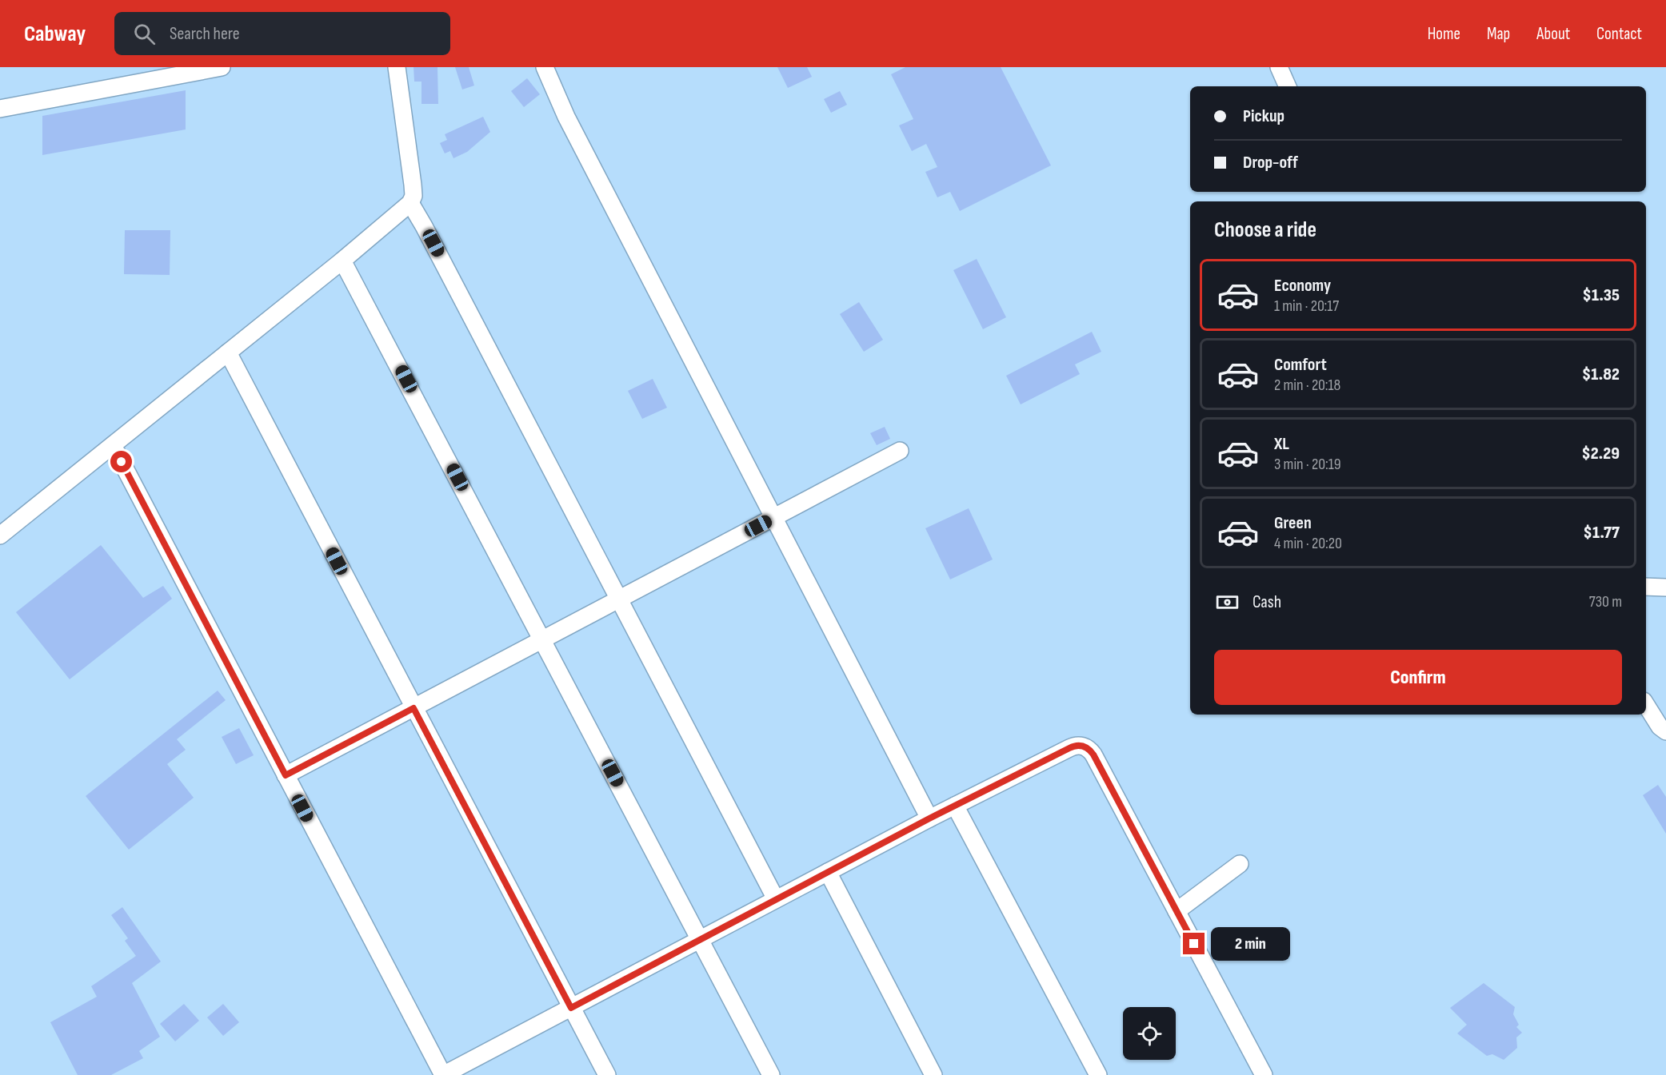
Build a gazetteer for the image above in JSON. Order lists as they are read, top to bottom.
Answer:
{
  "page": {
    "header": "Cabway",
    "search": "Search here",
    "nav": [
      "Home",
      "Map",
      "About",
      "Contact"
    ],
    "banner": ["Pickup", "Drop-off"],
    "heading": "Choose a ride",
    "list": [
      {
        "name": "Economy",
        "note": "1 min · 20:17",
        "value": "$1.35"
      },
      {
        "name": "Comfort",
        "note": "2 min · 20:18",
        "value": "$1.82"
      },
      {
        "name": "XL",
        "note": "3 min · 20:19",
        "value": "$2.29"
      },
      {
        "name": "Green",
        "note": "4 min · 20:20",
        "value": "$1.77"
      }
    ],
    "pay": ["Cash", "730 m"],
    "buttons": "Confirm",
    "bubble": "2 min"
  }
}
